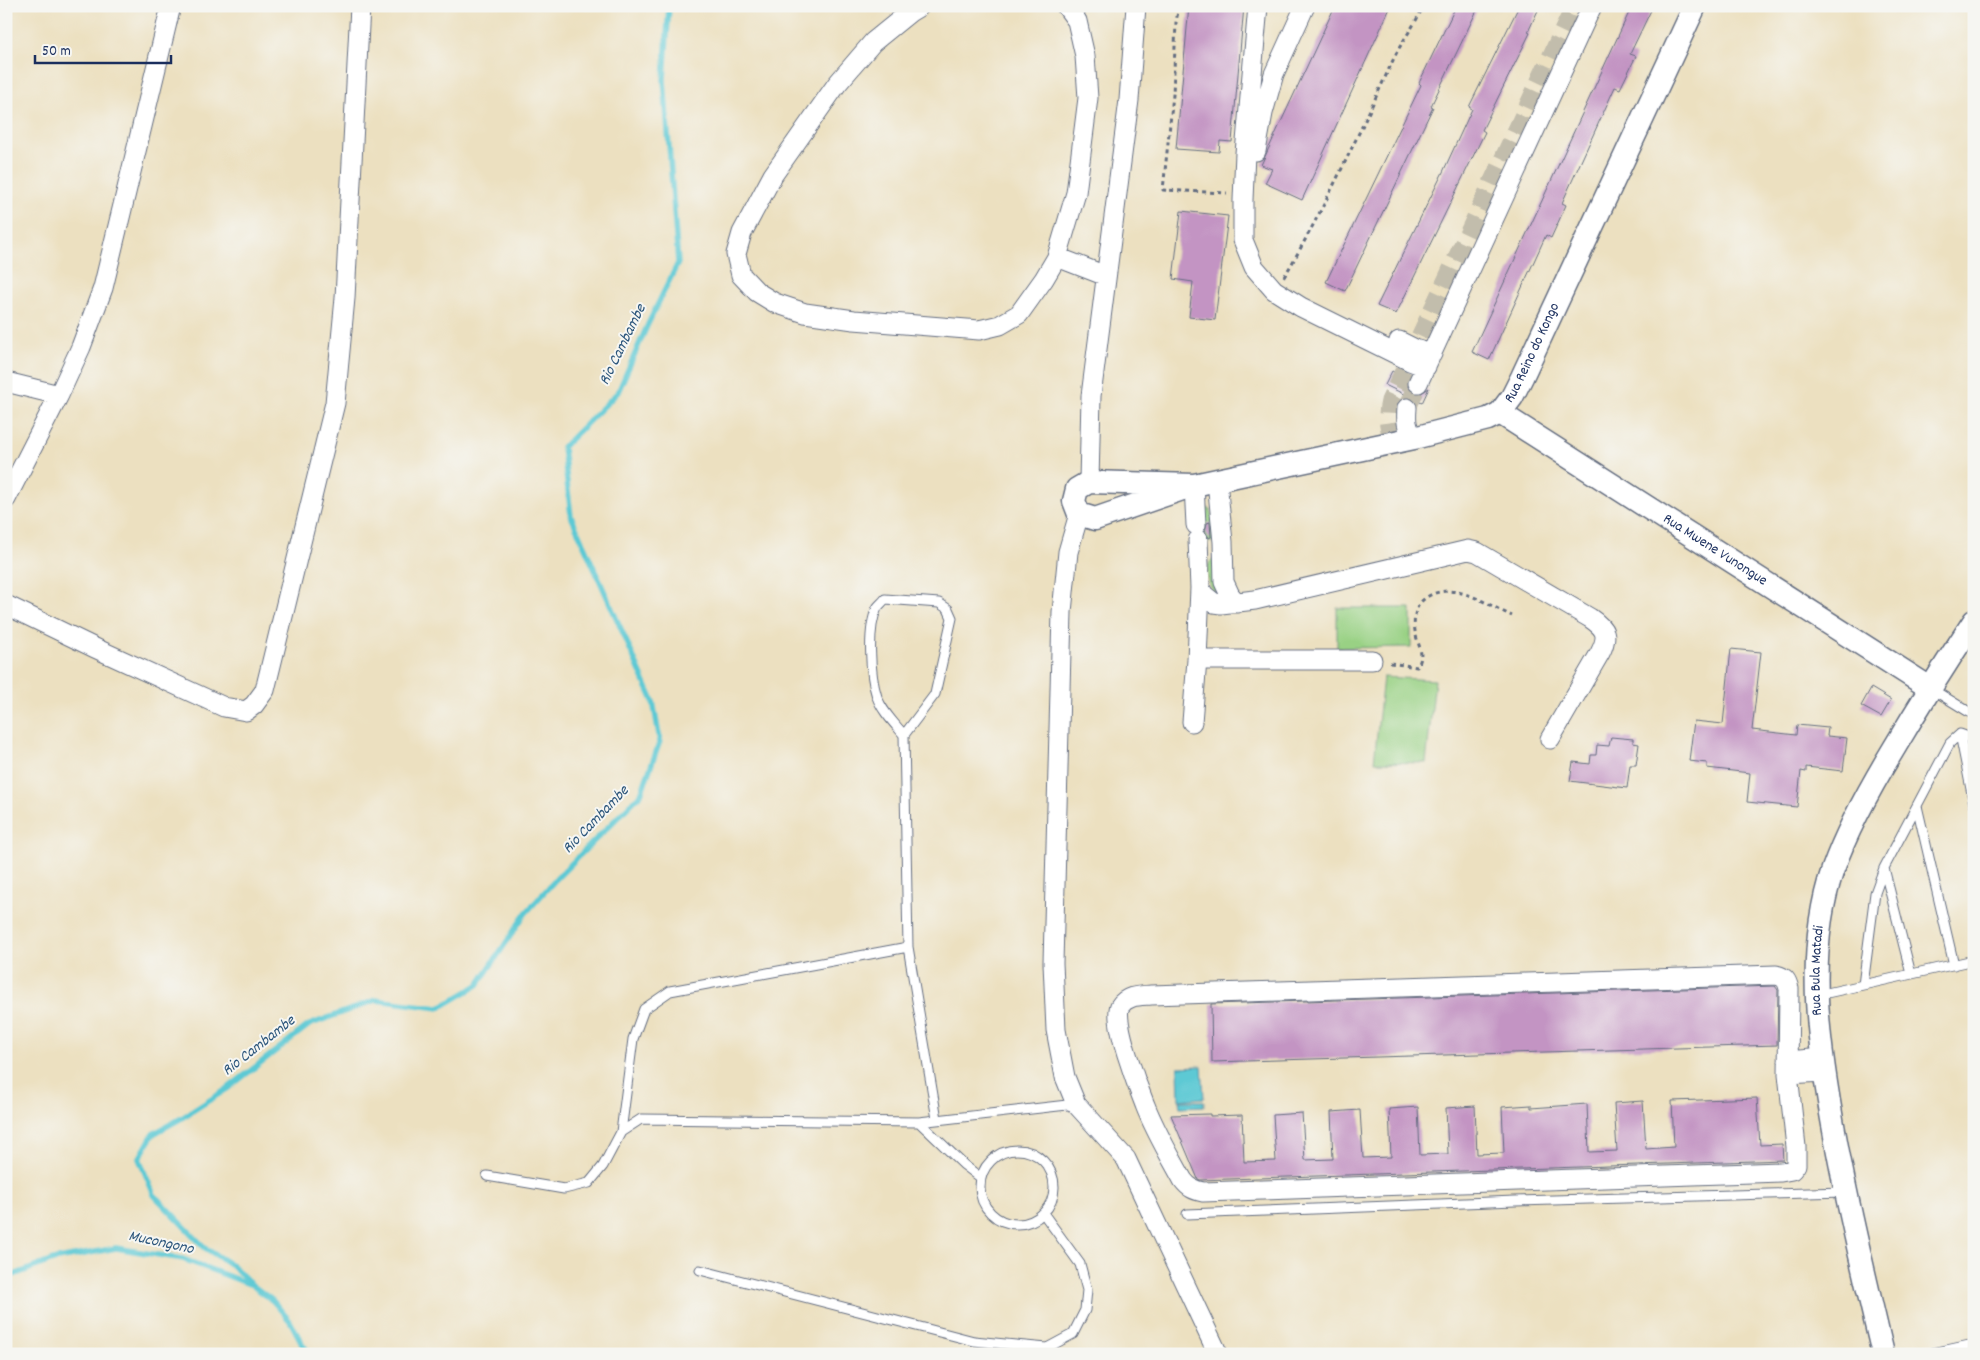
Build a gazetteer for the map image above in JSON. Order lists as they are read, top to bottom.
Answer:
{
  "streets": {
    "street": ["Rua Reino do Kongo", "Rua Mwene Vunongue", "Rua Bula Matadi"]
  },
  "crossings": [
    ["Rua Reino do Kongo", "Rua Mwene Vunongue"],
    ["Rua Mwene Vunongue", "Rua Bula Matadi"]
  ],
  "water": ["Rio Cambambe", "Mucongono"],
  "scale_bar": "50 m"
}
